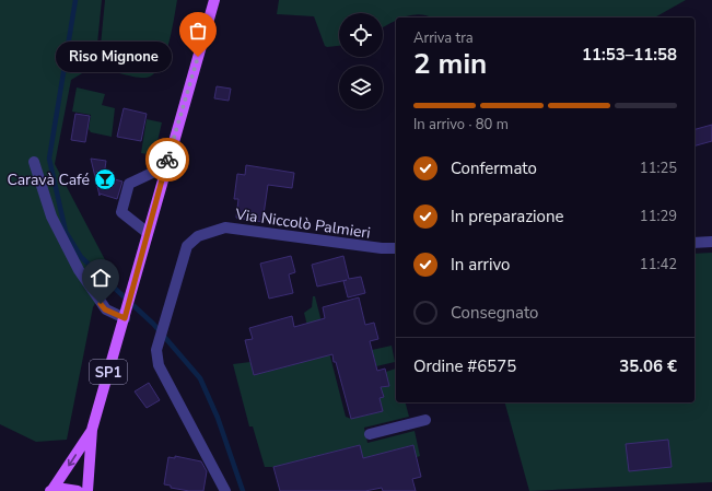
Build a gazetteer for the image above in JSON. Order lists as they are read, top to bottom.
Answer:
{
  "streets": {
    "main road": ["SP1"],
    "street": ["Via Niccolò Palmieri"]
  },
  "places": {
    "other": ["Riso Mignone"],
    "bar": ["Caravà Café"]
  },
  "page": {
    "heading": ["2 min", "Arriva tra", "11:53–11:58"],
    "panel": ["Ordine #6575", "35.06 €"],
    "bubble": "Riso Mignone",
    "bar": "In arrivo · 80 m",
    "list": [
      ["Confermato", "11:25"],
      ["In preparazione", "11:29"],
      ["In arrivo", "11:42"],
      "Consegnato"
    ]
  }
}
